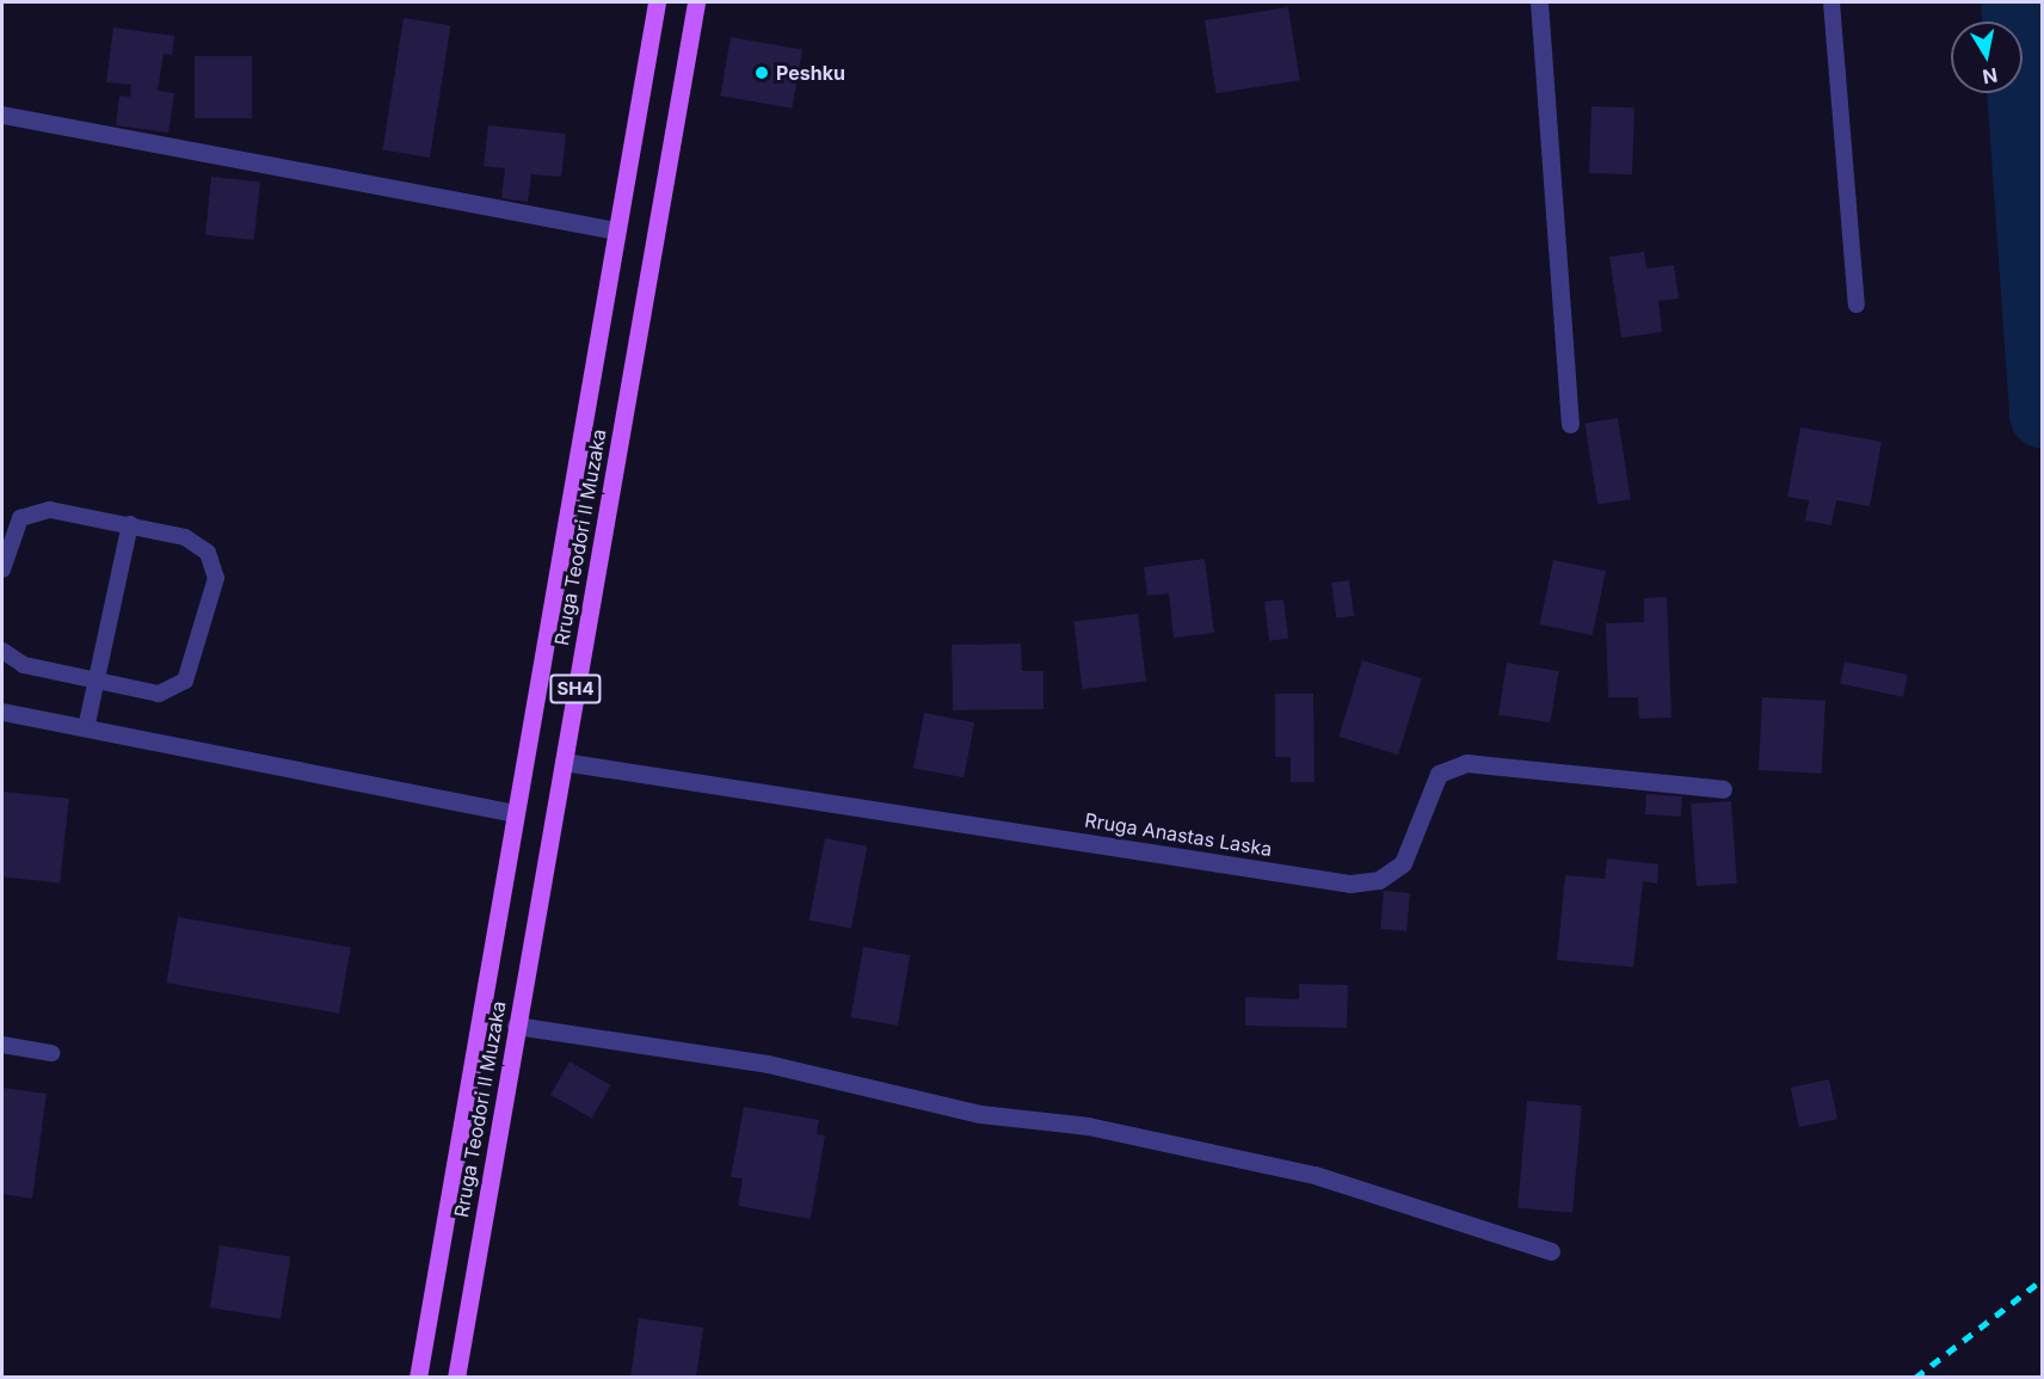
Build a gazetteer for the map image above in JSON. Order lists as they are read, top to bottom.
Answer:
{
  "streets": {
    "main road": ["Rruga Teodori II Muzaka", "SH4"],
    "street": ["Rruga Anastas Laska"]
  },
  "crossings": [
    ["Rruga Teodori II Muzaka", "Rruga Anastas Laska"]
  ],
  "places": ["Peshku"],
  "north": "bottom"
}
